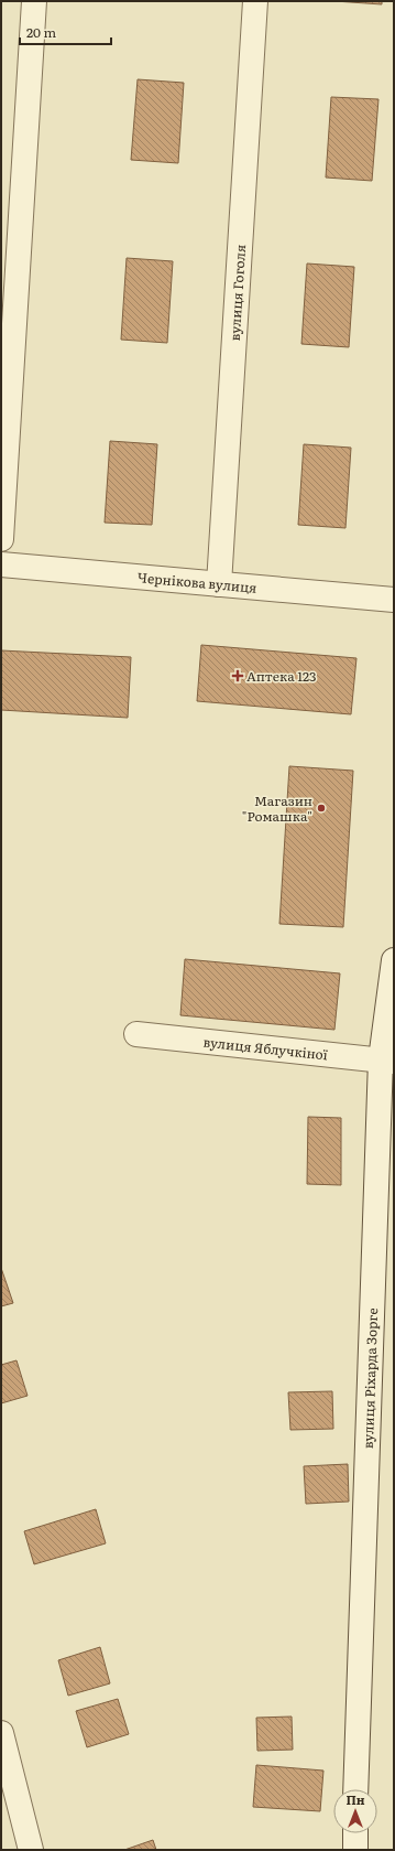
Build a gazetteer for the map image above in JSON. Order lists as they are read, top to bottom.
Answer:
{
  "streets": {
    "street": [
      "вулиця Гоголя",
      "Чернікова вулиця",
      "вулиця Яблучкіної",
      "вулиця Ріхарда Зорге"
    ]
  },
  "crossings": [
    ["вулиця Гоголя", "Чернікова вулиця"],
    ["вулиця Яблучкіної", "вулиця Ріхарда Зорге"]
  ],
  "places": {
    "health": ["Аптека 123"],
    "other": ["Магазин \"Ромашка\""]
  },
  "scale_bar": "20 m",
  "north": "top"
}
